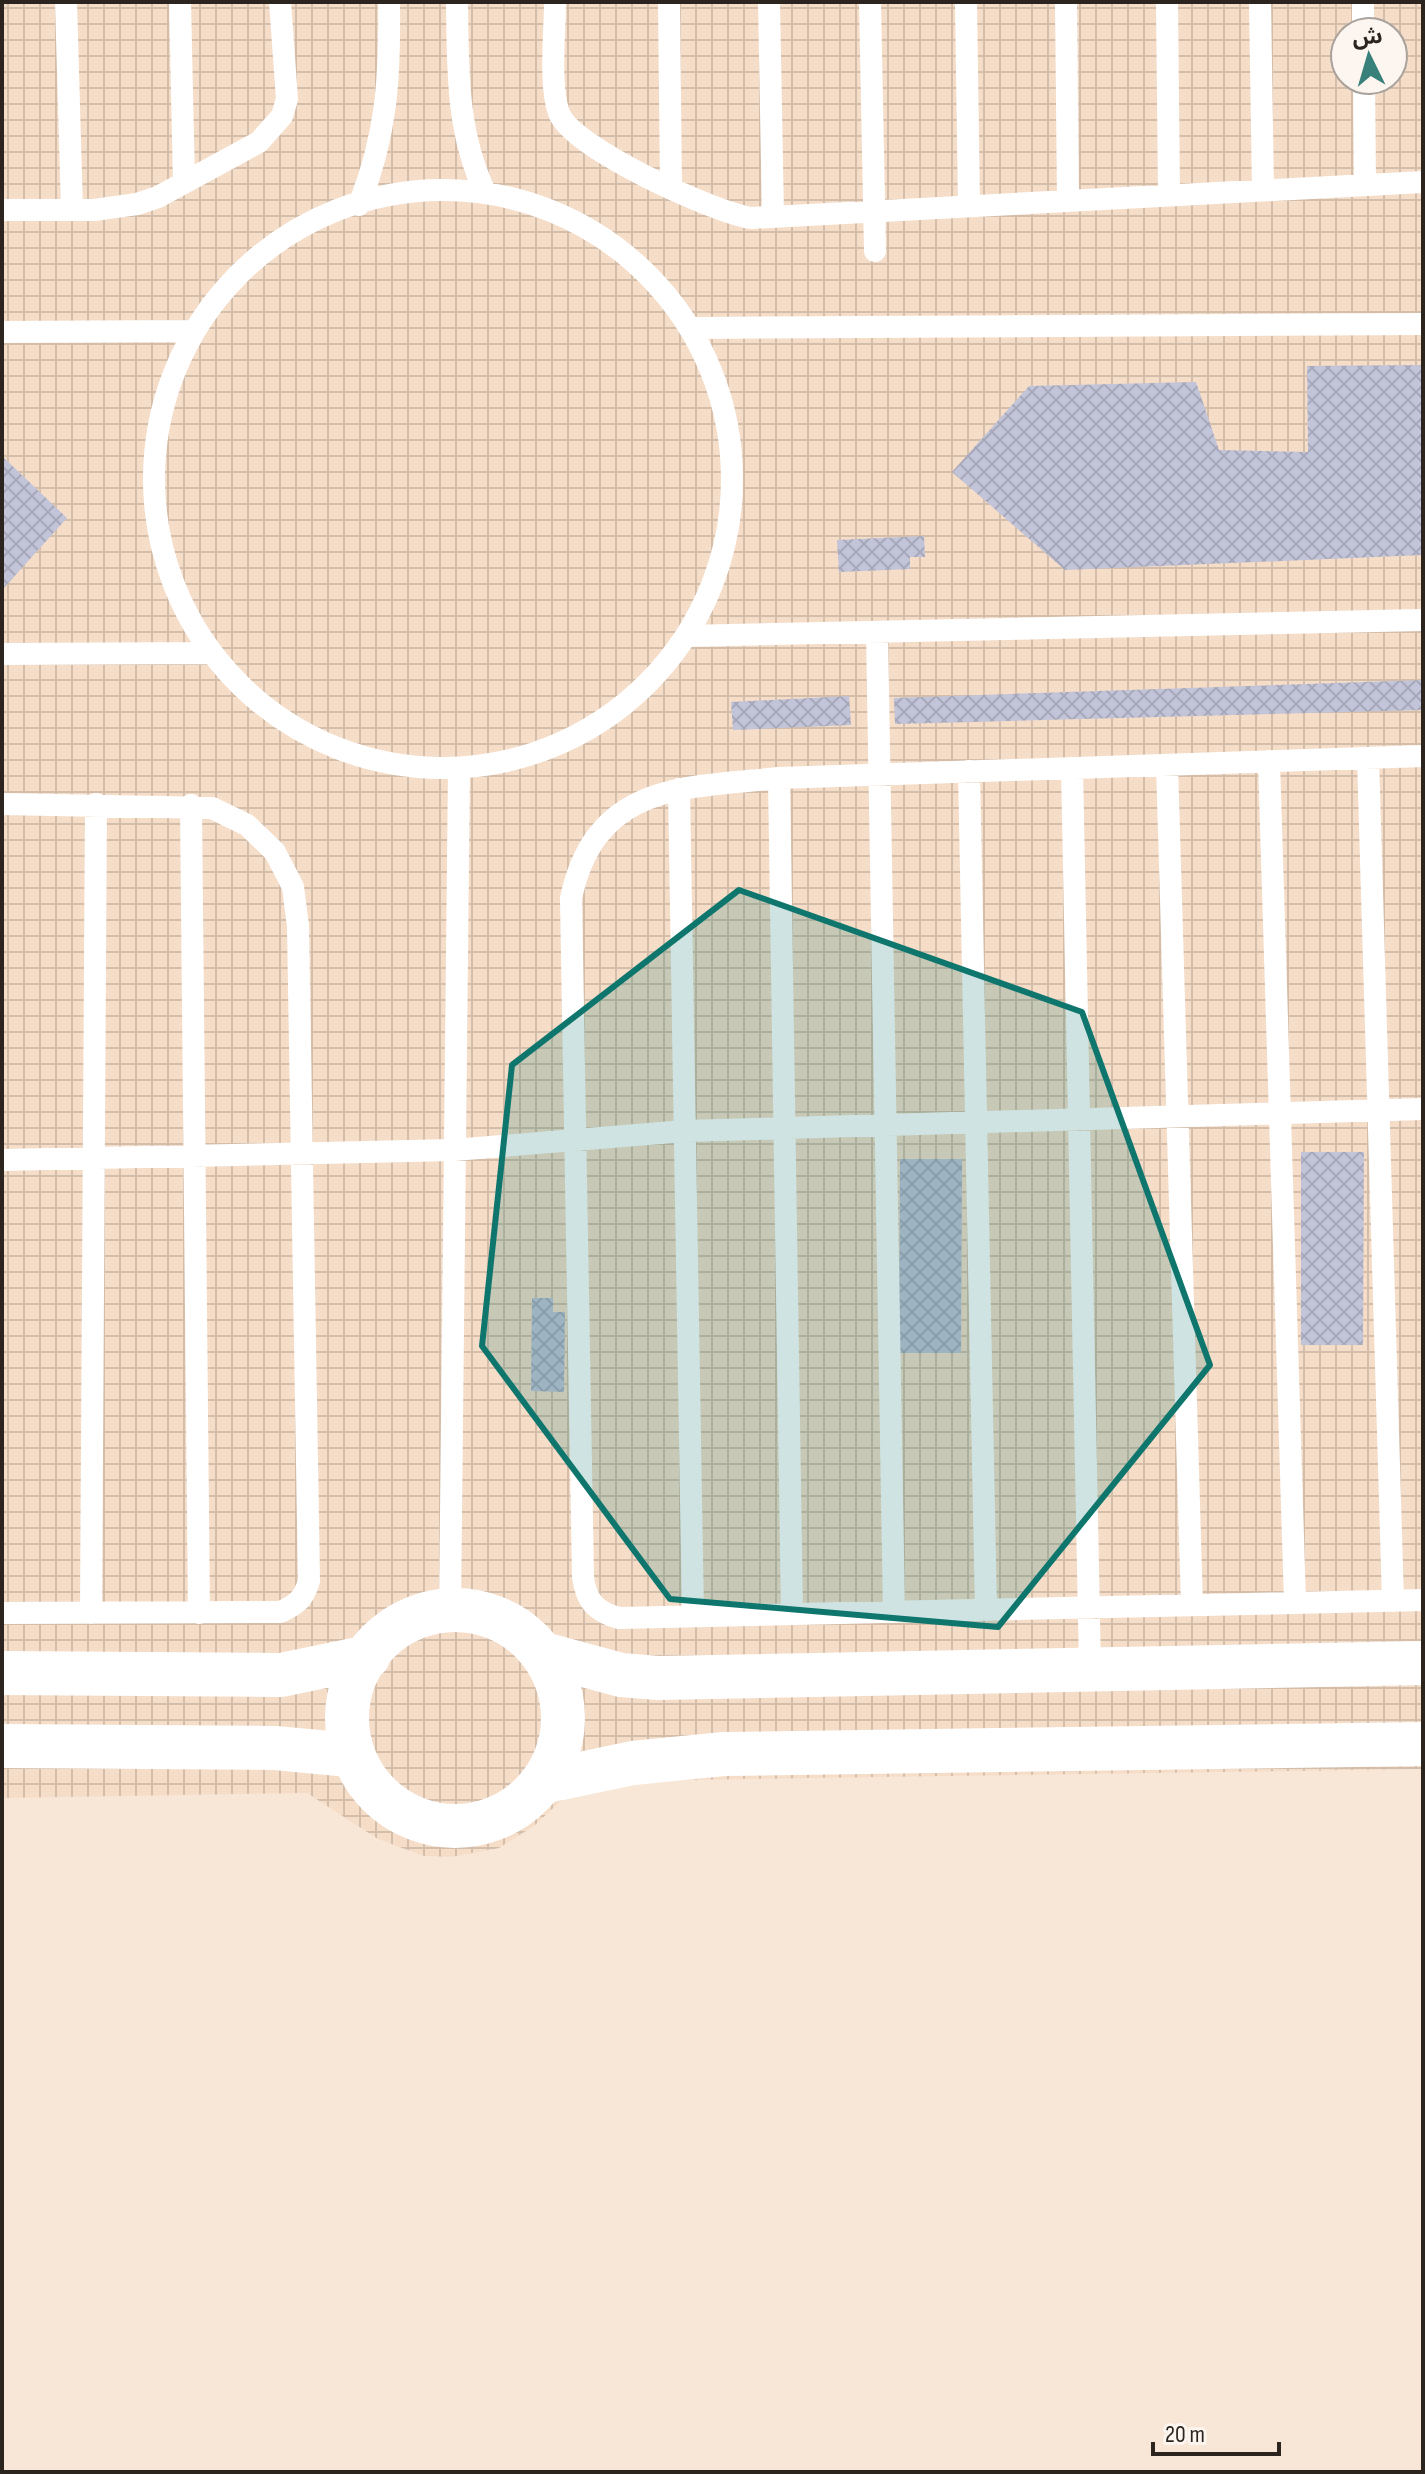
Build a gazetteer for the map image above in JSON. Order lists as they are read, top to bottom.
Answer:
{
  "scale_bar": "20 m",
  "north": "top"
}
